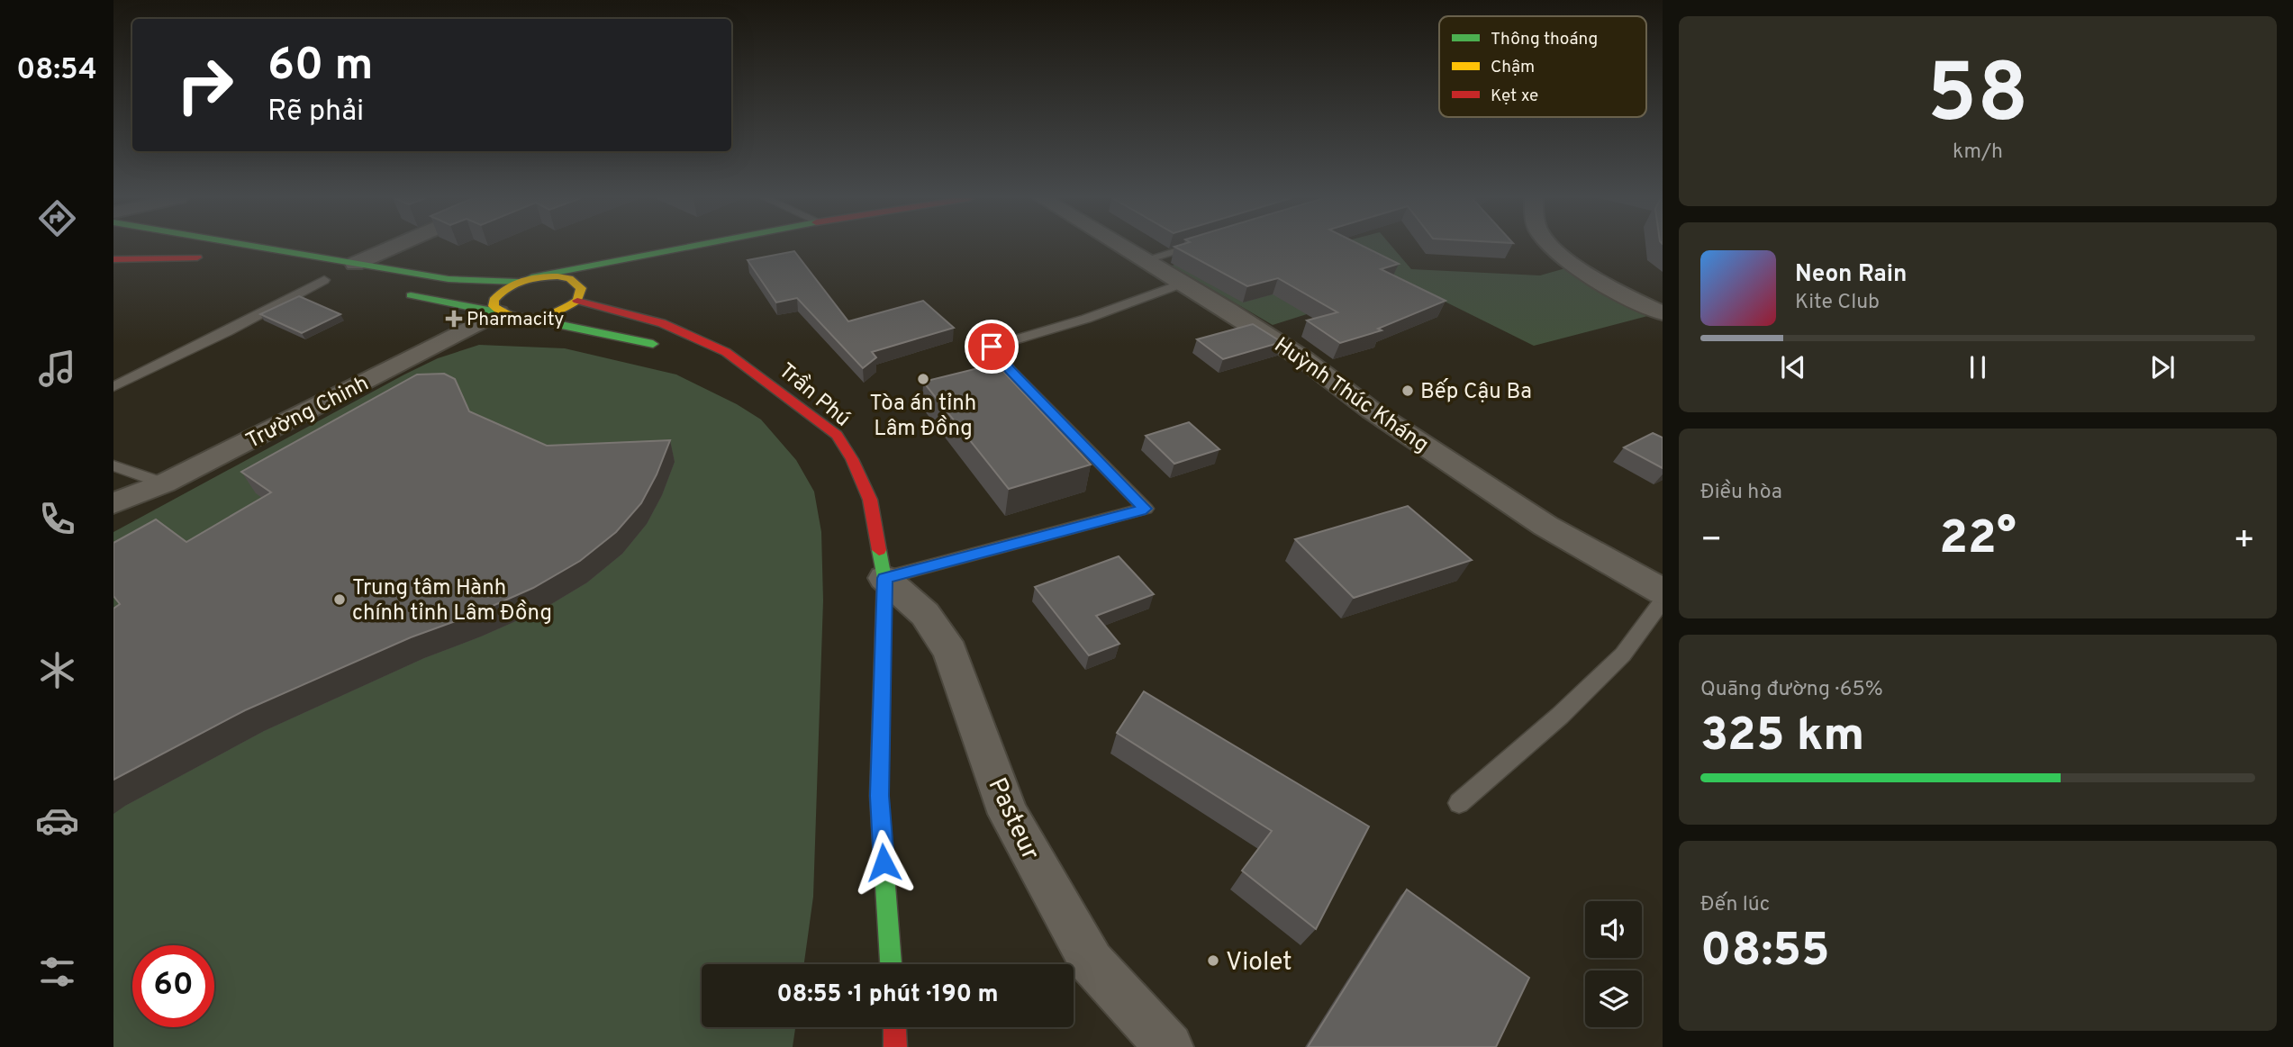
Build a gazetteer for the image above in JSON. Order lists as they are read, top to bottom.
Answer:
{
  "streets": {
    "main road": ["Trần Phú"],
    "street": ["Huỳnh Thúc Kháng", "Trường Chinh", "Pasteur"]
  },
  "crossings": [
    ["Trần Phú", "Pasteur"]
  ],
  "places": {
    "health": ["Pharmacity"],
    "other": [
      "Tòa án tỉnh Lâm Đồng",
      "Bếp Cậu Ba",
      "Trung tâm Hành chính tỉnh Lâm Đồng",
      "Violet"
    ]
  },
  "legend": ["Thông thoáng", "Chậm", "Kẹt xe"],
  "page": {
    "tabs": "08:54",
    "tile": [
      ["58", "km/h"],
      "Điều hòa",
      ["Quãng đường · 65%", "325 km"],
      ["Đến lúc", "08:55"]
    ],
    "turn": ["60 m", "Rẽ phải"],
    "song": ["Neon Rain", "Kite Club"],
    "heat": ["−", "22°", "+"],
    "limit": "60",
    "trip": "08:55 · 1 phút · 190 m"
  }
}
